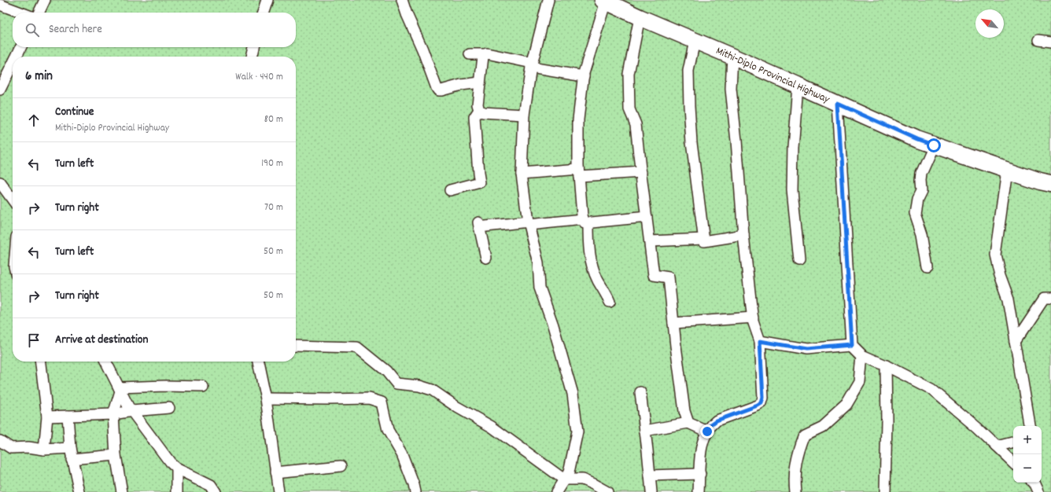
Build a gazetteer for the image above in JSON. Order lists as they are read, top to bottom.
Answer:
{
  "streets": {
    "main road": ["Mithi-Diplo Provincial Highway"]
  },
  "north": "top left",
  "page": {
    "search": "Search here",
    "heading": ["6 min", "Walk · 440 m"],
    "list": [
      ["Continue", "Mithi-Diplo Provincial Highway", "80 m"],
      ["Turn left", "190 m"],
      ["Turn right", "70 m"],
      ["Turn left", "50 m"],
      ["Turn right", "50 m"],
      "Arrive at destination"
    ],
    "map_buttons": ["+", "−"]
  }
}
